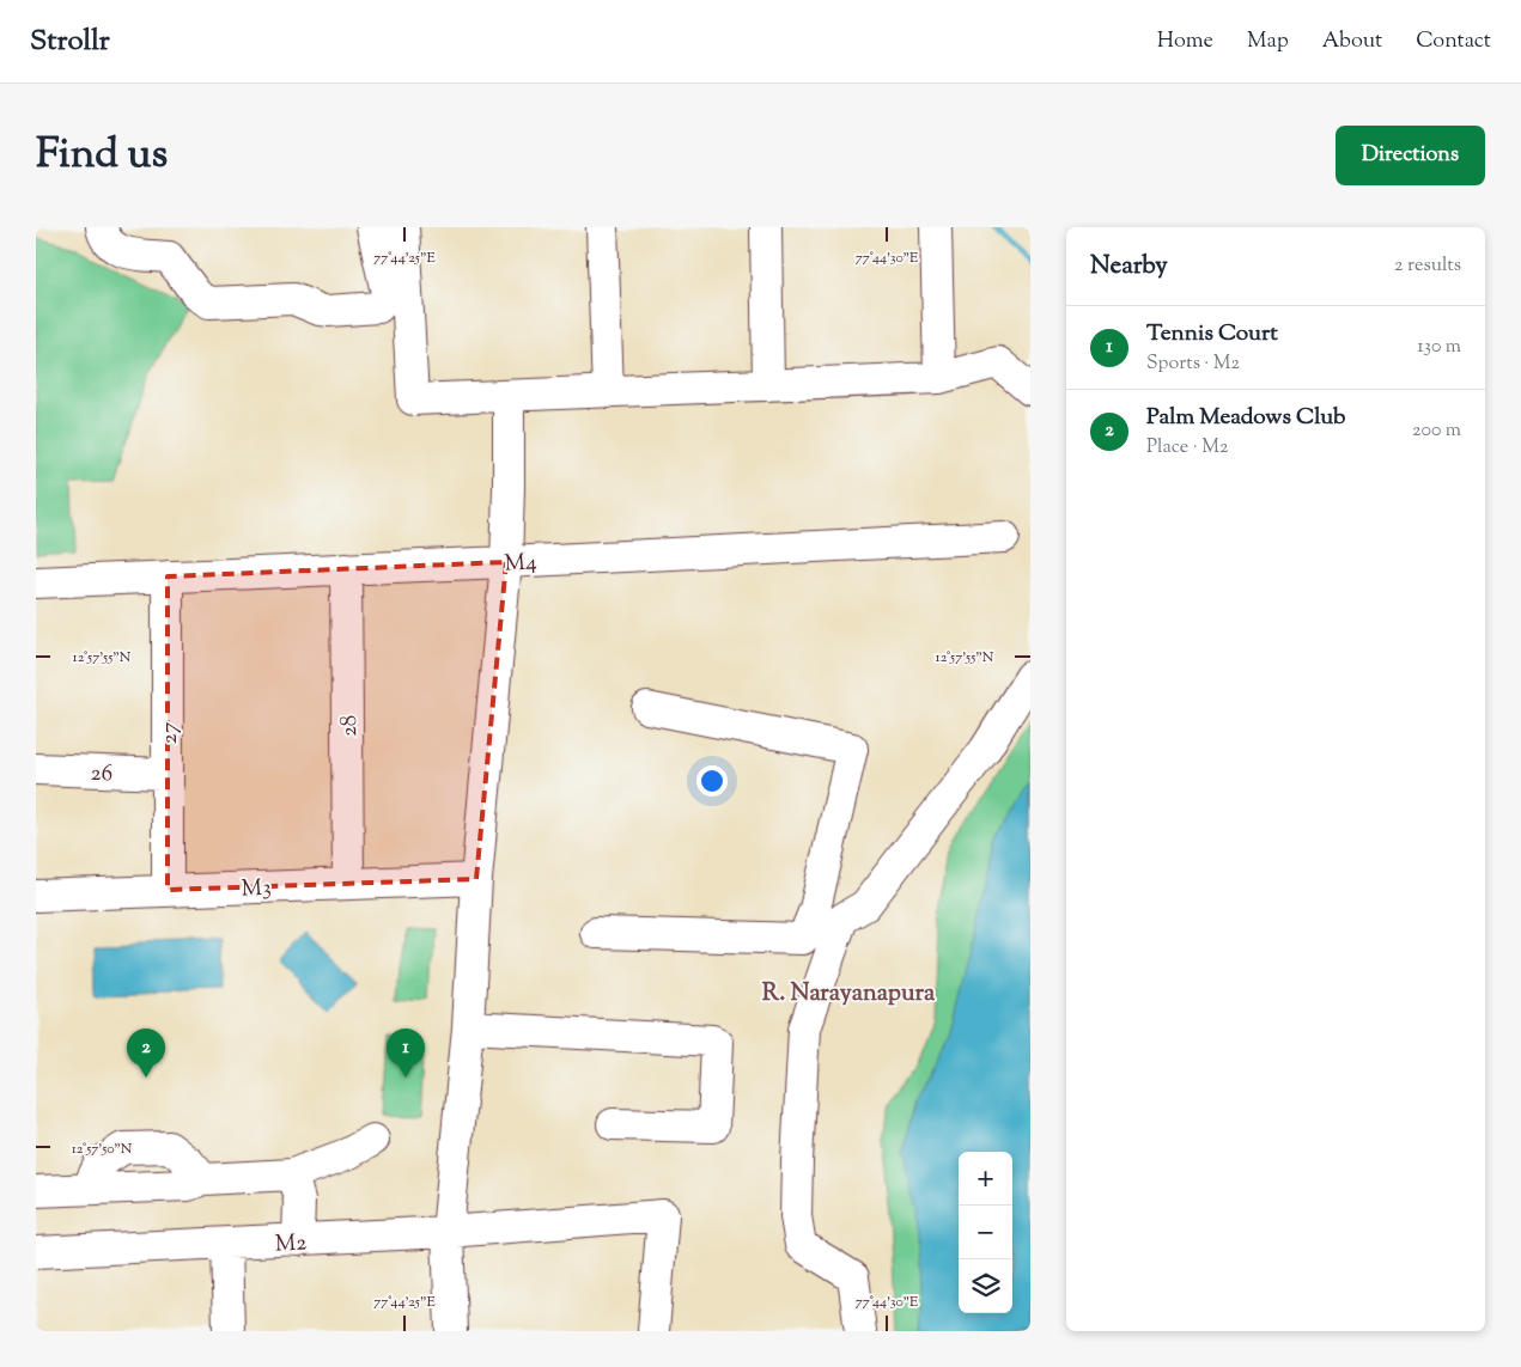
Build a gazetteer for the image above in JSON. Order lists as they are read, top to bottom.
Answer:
{
  "streets": {
    "street": [
      "M4",
      "28",
      "27",
      "26",
      "M3",
      "M2"
    ]
  },
  "crossings": [
    ["M4", "28"],
    ["M4", "27"],
    ["28", "M3"],
    ["27", "26"],
    ["27", "M3"]
  ],
  "districts": ["R. Narayanapura"],
  "page": {
    "header": "Strollr",
    "nav": [
      "Home",
      "Map",
      "About",
      "Contact"
    ],
    "title": "Find us",
    "buttons": "Directions",
    "heading": ["Nearby", "2 results"],
    "list": [
      {
        "mark": "1",
        "name": "Tennis Court",
        "note": "Sports · M2",
        "value": "130 m"
      },
      {
        "mark": "2",
        "name": "Palm Meadows Club",
        "note": "Place · M2",
        "value": "200 m"
      }
    ],
    "pins": ["1", "2"],
    "map_buttons": ["+", "−"]
  },
  "coordinates": [
    "77°44'25\"E",
    "77°44'30\"E",
    "12°57'55\"N",
    "12°57'50\"N"
  ]
}
